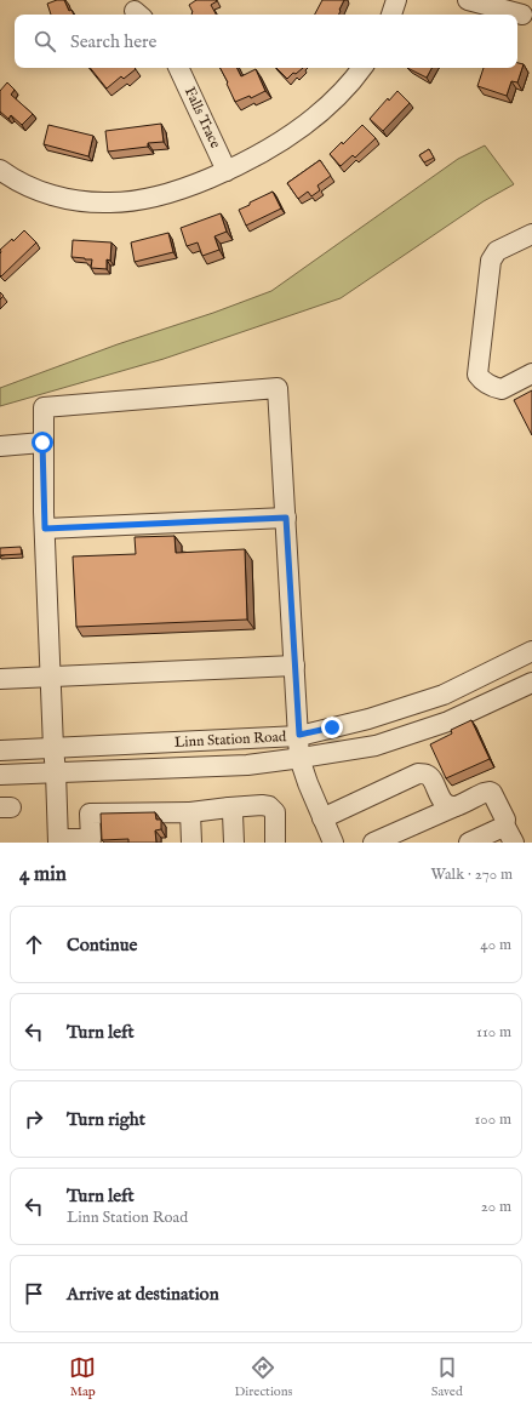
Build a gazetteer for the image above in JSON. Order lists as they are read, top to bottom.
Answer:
{
  "streets": {
    "street": ["Falls Trace", "Linn Station Road"]
  },
  "page": {
    "search": "Search here",
    "heading": ["4 min", "Walk · 270 m"],
    "list": [
      ["Continue", "40 m"],
      ["Turn left", "110 m"],
      ["Turn right", "100 m"],
      ["Turn left", "Linn Station Road", "20 m"],
      "Arrive at destination"
    ],
    "nav": ["Map", "Directions", "Saved"]
  }
}
